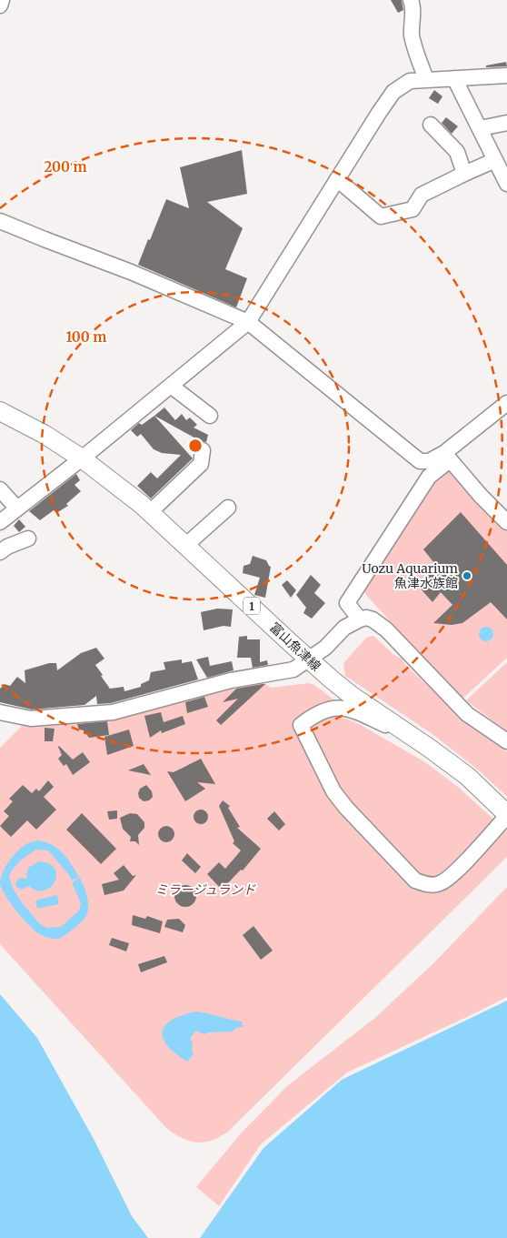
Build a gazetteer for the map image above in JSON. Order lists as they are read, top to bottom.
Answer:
{
  "streets": {
    "main road": ["1", "富山魚津線"]
  },
  "parks": ["ミラージュランド"],
  "places": ["Uozu Aquarium 魚津水族館"],
  "rings": ["200 m", "100 m"]
}
